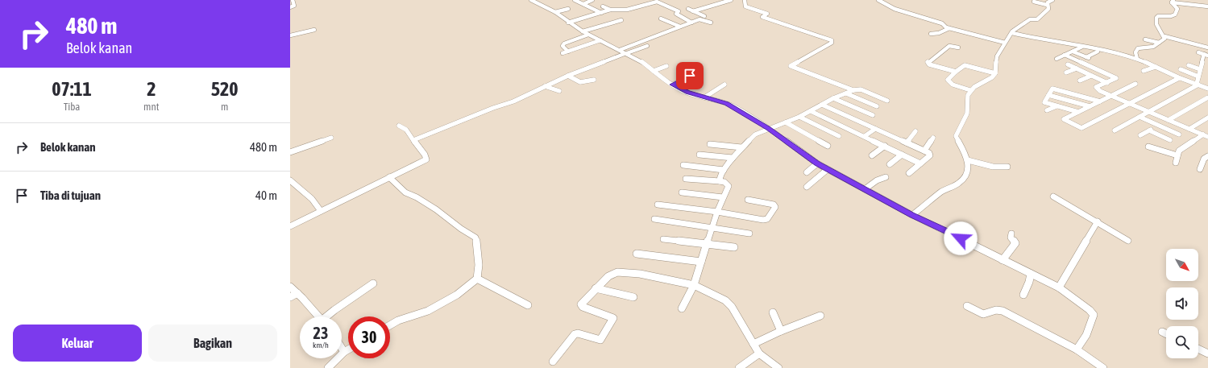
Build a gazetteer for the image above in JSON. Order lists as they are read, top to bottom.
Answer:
{
  "north": "bottom right",
  "page": {
    "turn": ["480 m", "Belok kanan"],
    "eta": [
      "07:11",
      "Tiba",
      "2",
      "mnt",
      "520",
      "m"
    ],
    "list": [
      {
        "name": "Belok kanan",
        "value": "480 m"
      },
      {
        "name": "Tiba di tujuan",
        "value": "40 m"
      }
    ],
    "speed": "23 km/h",
    "limit": "30",
    "buttons": ["Keluar", "Bagikan"]
  }
}
